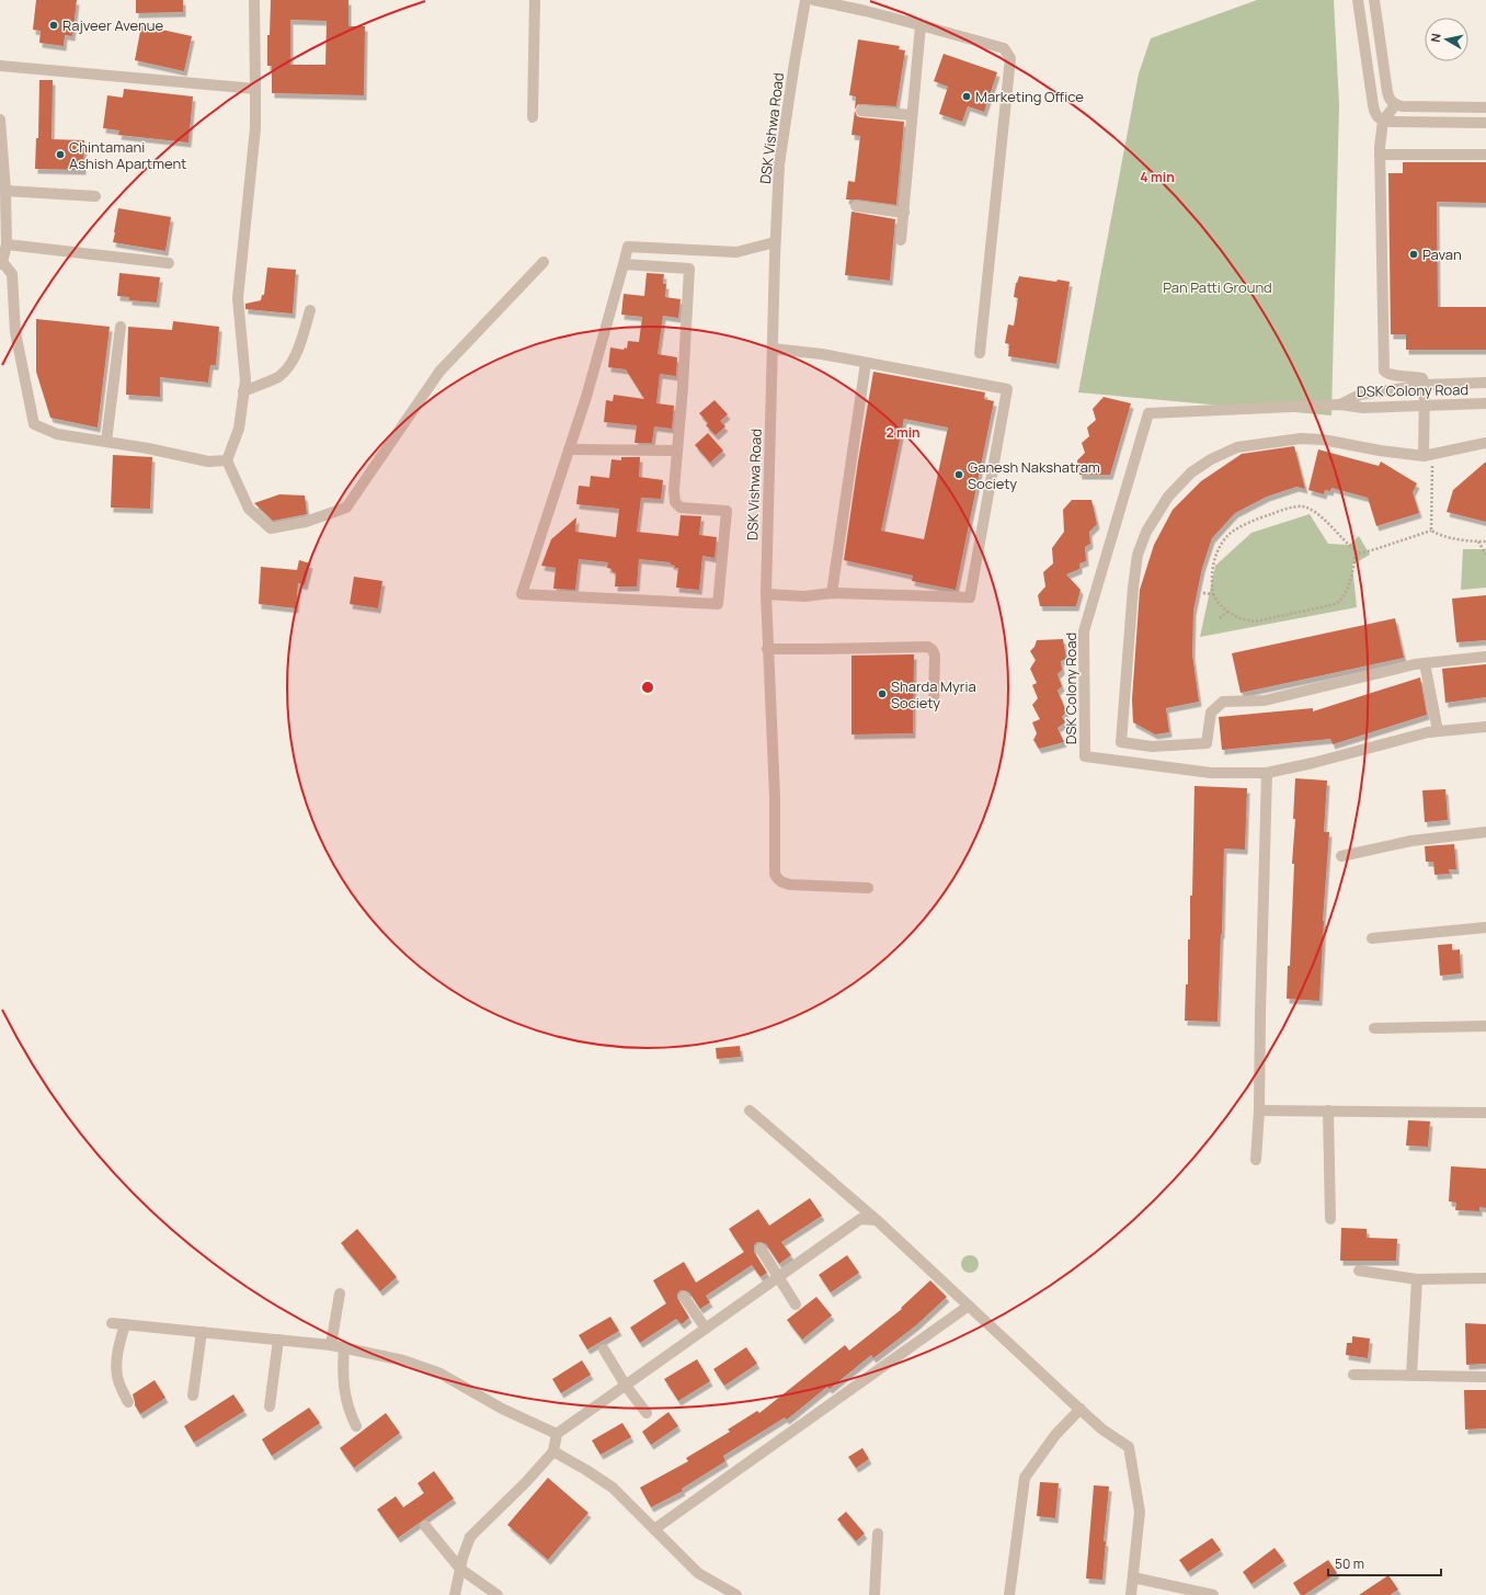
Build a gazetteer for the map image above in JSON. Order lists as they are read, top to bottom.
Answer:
{
  "streets": {
    "street": ["DSK Vishwa Road", "DSK Colony Road"]
  },
  "parks": ["Pan Patti Ground"],
  "places": [
    "Rajveer Avenue",
    "Marketing Office",
    "Chintamani Ashish Apartment",
    "Pavan",
    "Ganesh Nakshatram Society",
    "Sharda Myria Society"
  ],
  "scale_bar": "50 m",
  "north": "left",
  "rings": ["4 min", "2 min"]
}
